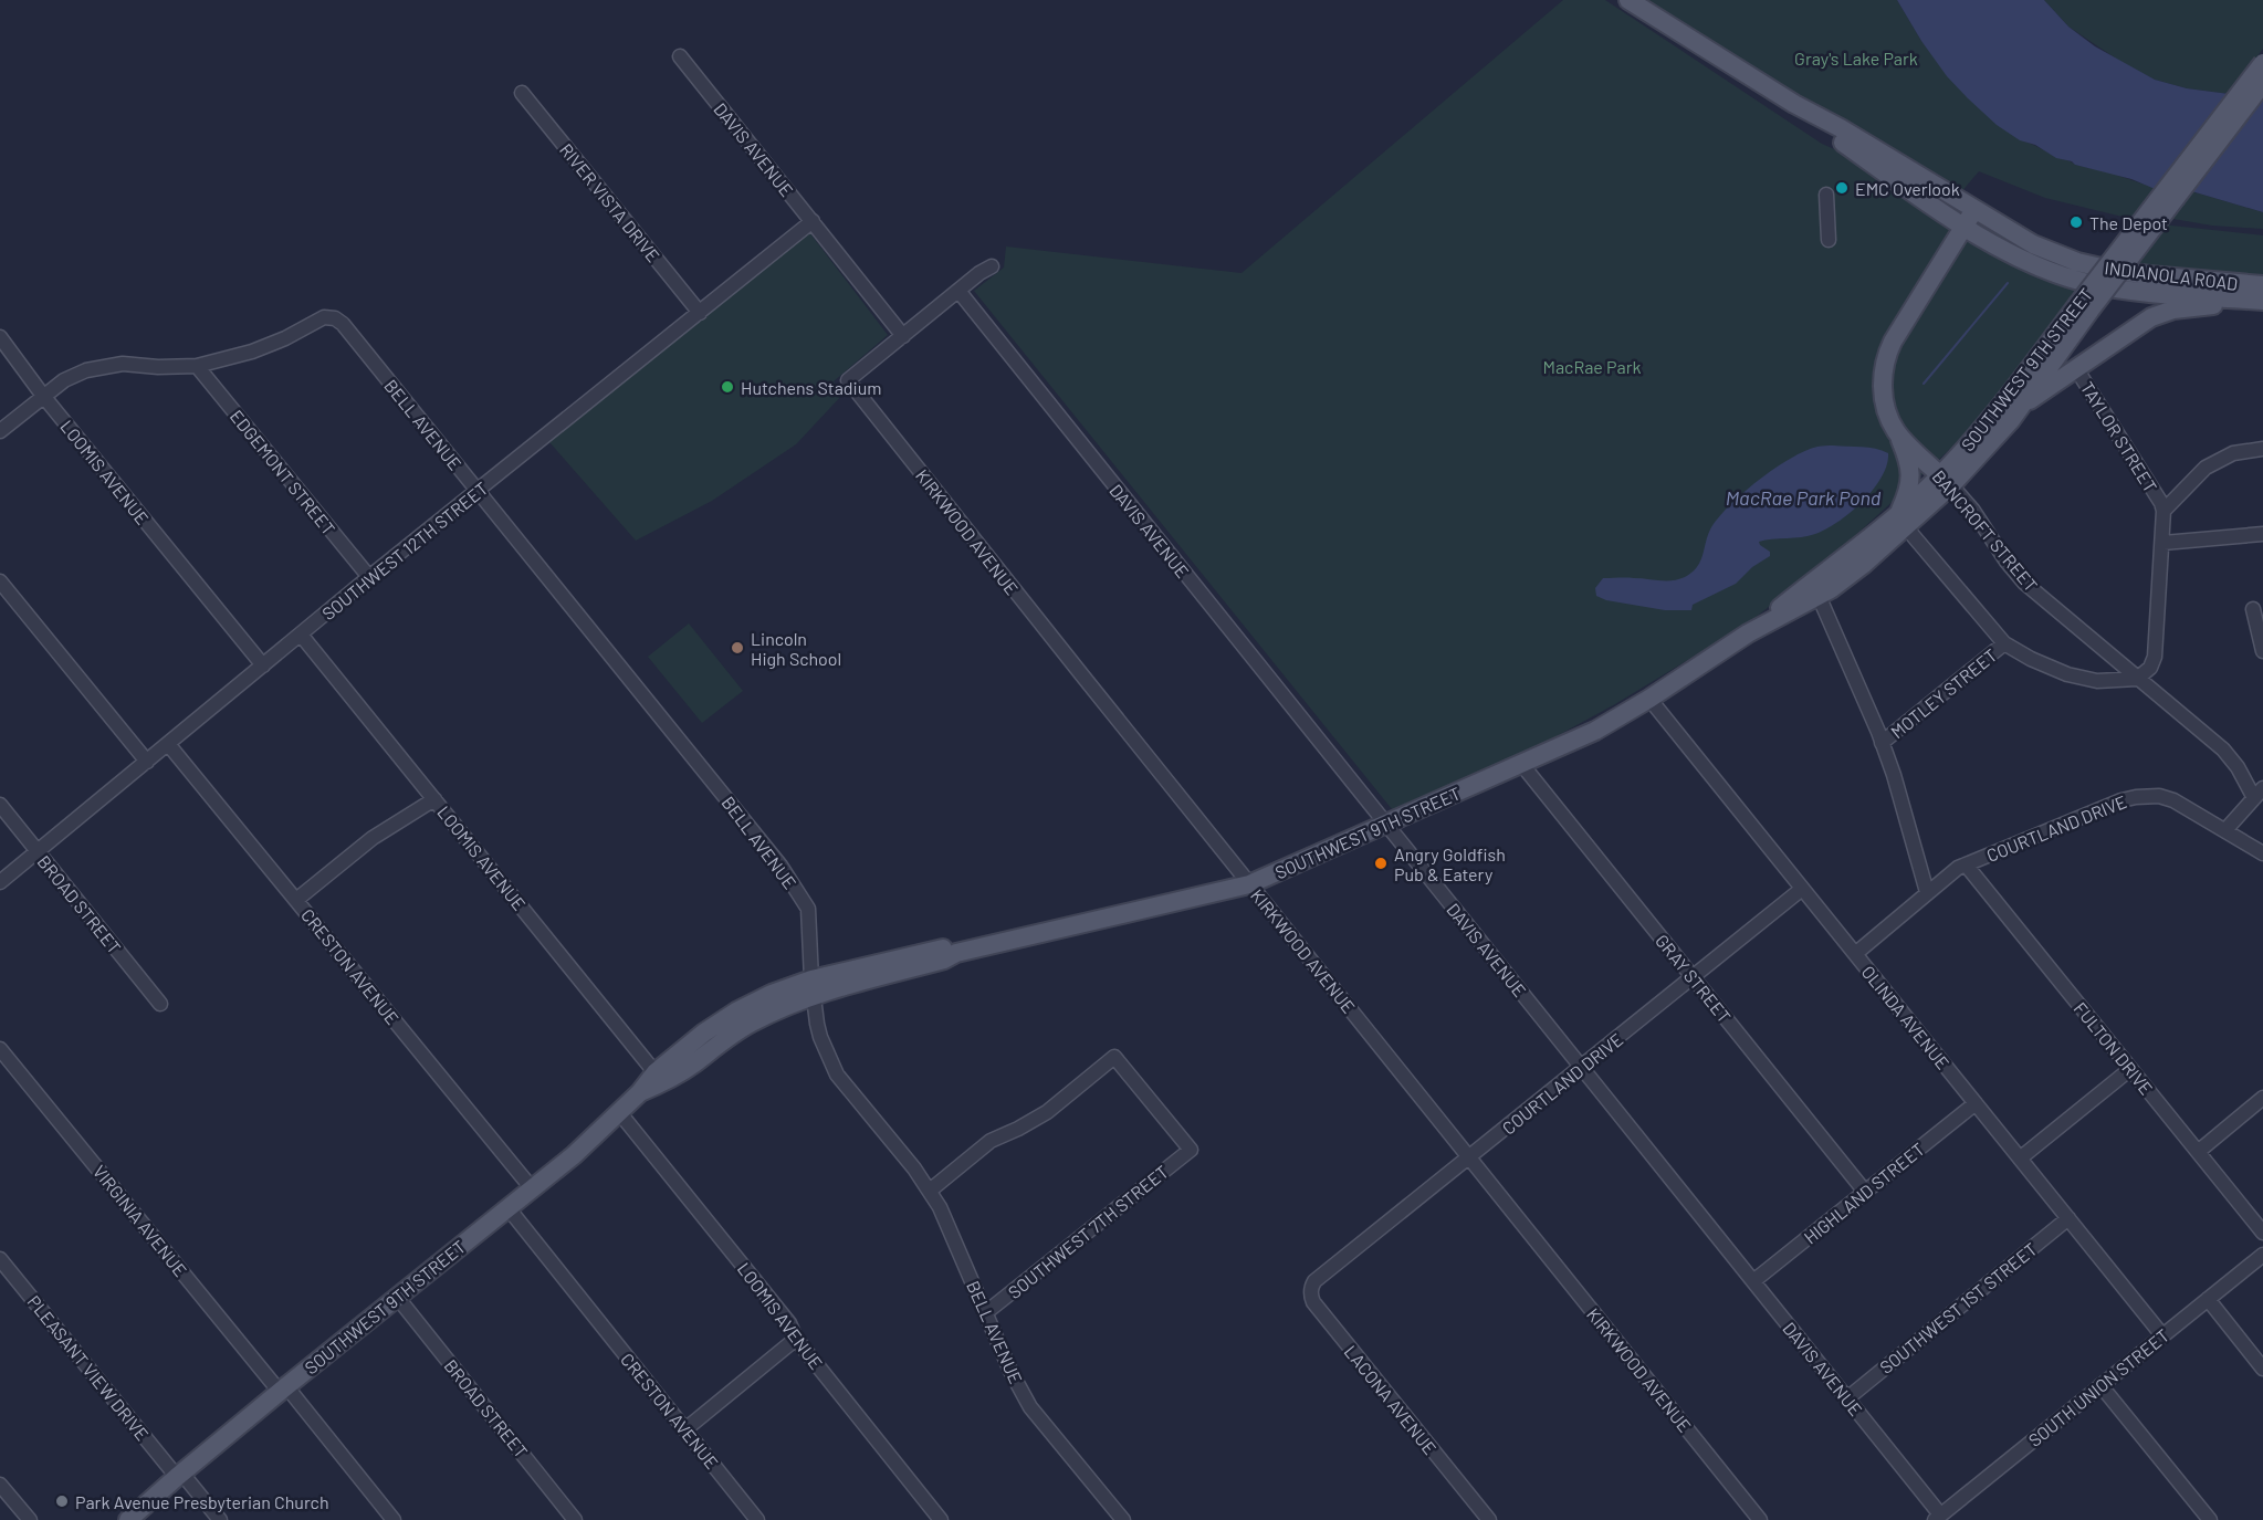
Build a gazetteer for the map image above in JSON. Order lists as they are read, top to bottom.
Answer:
{
  "streets": {
    "main road": ["INDIANOLA ROAD", "SOUTHWEST 9TH STREET", "BANCROFT STREET"],
    "street": [
      "DAVIS AVENUE",
      "RIVER VISTA DRIVE",
      "BELL AVENUE",
      "TAYLOR STREET",
      "LOOMIS AVENUE",
      "EDGEMONT STREET",
      "KIRKWOOD AVENUE",
      "SOUTHWEST 12TH STREET",
      "MOTLEY STREET",
      "COURTLAND DRIVE",
      "BROAD STREET",
      "CRESTON AVENUE",
      "GRAY STREET",
      "OLINDA AVENUE",
      "FULTON DRIVE",
      "HIGHLAND STREET",
      "VIRGINIA AVENUE",
      "SOUTHWEST 7TH STREET",
      "SOUTHWEST 1ST STREET",
      "PLEASANT VIEW DRIVE",
      "SOUTH UNION STREET",
      "LACONA AVENUE"
    ]
  },
  "crossings": [
    ["DAVIS AVENUE", "SOUTHWEST 9TH STREET"],
    ["DAVIS AVENUE", "KIRKWOOD AVENUE"],
    ["DAVIS AVENUE", "SOUTHWEST 12TH STREET"],
    ["DAVIS AVENUE", "COURTLAND DRIVE"],
    ["DAVIS AVENUE", "HIGHLAND STREET"],
    ["DAVIS AVENUE", "SOUTHWEST 1ST STREET"],
    ["DAVIS AVENUE", "SOUTH UNION STREET"],
    ["RIVER VISTA DRIVE", "SOUTHWEST 12TH STREET"],
    ["INDIANOLA ROAD", "BANCROFT STREET"],
    ["SOUTHWEST 9TH STREET", "BELL AVENUE"],
    ["SOUTHWEST 9TH STREET", "LOOMIS AVENUE"],
    ["SOUTHWEST 9TH STREET", "BANCROFT STREET"],
    ["SOUTHWEST 9TH STREET", "KIRKWOOD AVENUE"],
    ["SOUTHWEST 9TH STREET", "BROAD STREET"],
    ["SOUTHWEST 9TH STREET", "CRESTON AVENUE"],
    ["SOUTHWEST 9TH STREET", "GRAY STREET"],
    ["SOUTHWEST 9TH STREET", "OLINDA AVENUE"],
    ["SOUTHWEST 9TH STREET", "VIRGINIA AVENUE"],
    ["SOUTHWEST 9TH STREET", "PLEASANT VIEW DRIVE"],
    ["BELL AVENUE", "EDGEMONT STREET"],
    ["BELL AVENUE", "SOUTHWEST 12TH STREET"],
    ["BELL AVENUE", "SOUTHWEST 7TH STREET"],
    ["TAYLOR STREET", "BANCROFT STREET"],
    ["LOOMIS AVENUE", "SOUTHWEST 12TH STREET"],
    ["EDGEMONT STREET", "SOUTHWEST 12TH STREET"],
    ["KIRKWOOD AVENUE", "COURTLAND DRIVE"],
    ["SOUTHWEST 12TH STREET", "BROAD STREET"],
    ["SOUTHWEST 12TH STREET", "CRESTON AVENUE"],
    ["COURTLAND DRIVE", "GRAY STREET"],
    ["COURTLAND DRIVE", "OLINDA AVENUE"],
    ["COURTLAND DRIVE", "FULTON DRIVE"],
    ["COURTLAND DRIVE", "LACONA AVENUE"],
    ["GRAY STREET", "HIGHLAND STREET"],
    ["OLINDA AVENUE", "HIGHLAND STREET"],
    ["OLINDA AVENUE", "SOUTHWEST 1ST STREET"],
    ["OLINDA AVENUE", "SOUTH UNION STREET"]
  ],
  "water": ["MacRae Park Pond"],
  "parks": ["Gray's Lake Park", "MacRae Park"],
  "places": [
    "EMC Overlook",
    "The Depot",
    "Hutchens Stadium",
    "Lincoln High School",
    "Angry Goldfish Pub & Eatery",
    "Park Avenue Presbyterian Church"
  ]
}
